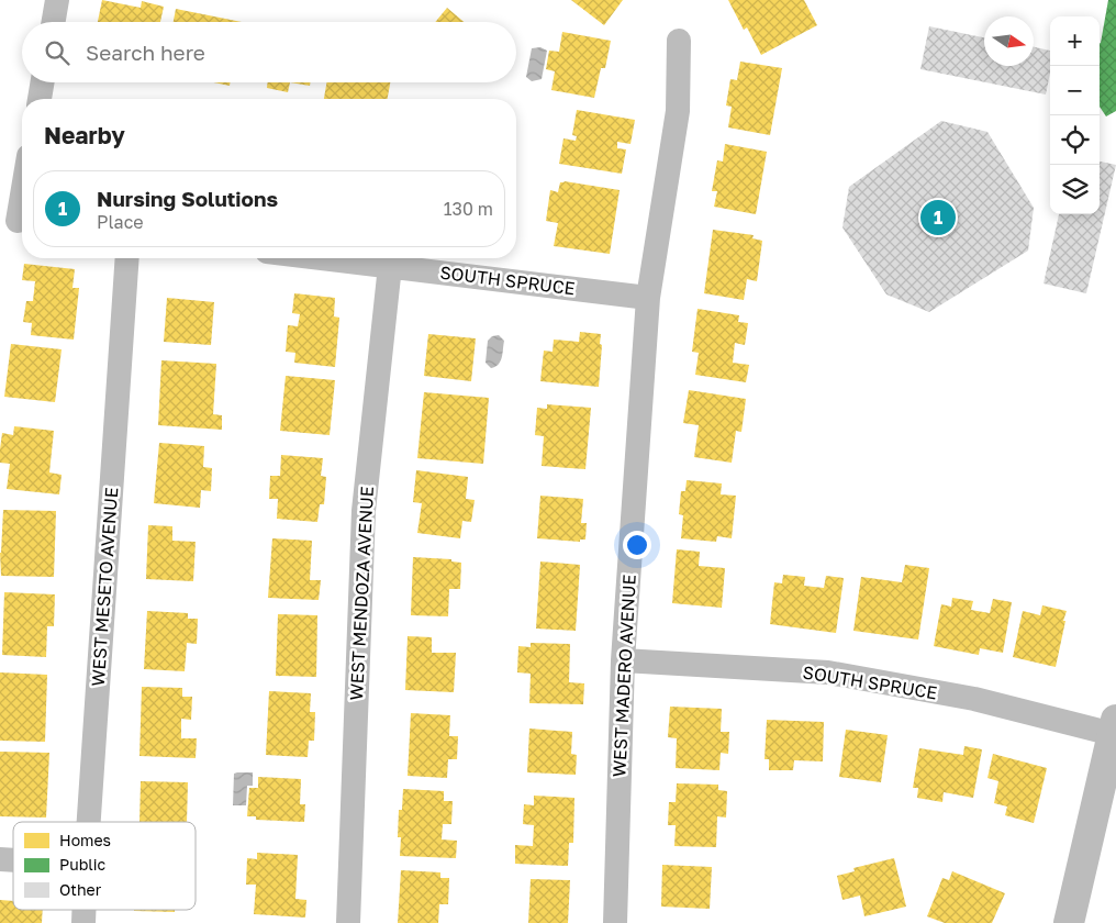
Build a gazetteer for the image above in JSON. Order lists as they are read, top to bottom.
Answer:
{
  "streets": {
    "street": [
      "SOUTH SPRUCE",
      "WEST MESETO AVENUE",
      "WEST MENDOZA AVENUE",
      "WEST MADERO AVENUE"
    ]
  },
  "crossings": [
    ["SOUTH SPRUCE", "WEST MENDOZA AVENUE"],
    ["SOUTH SPRUCE", "WEST MADERO AVENUE"]
  ],
  "legend": ["Homes", "Public", "Other"],
  "north": "right",
  "page": {
    "map_buttons": ["+", "−"],
    "search": "Search here",
    "heading": "Nearby",
    "list": [
      {
        "mark": "1",
        "name": "Nursing Solutions",
        "note": "Place",
        "value": "130 m"
      }
    ],
    "pins": "1"
  }
}
